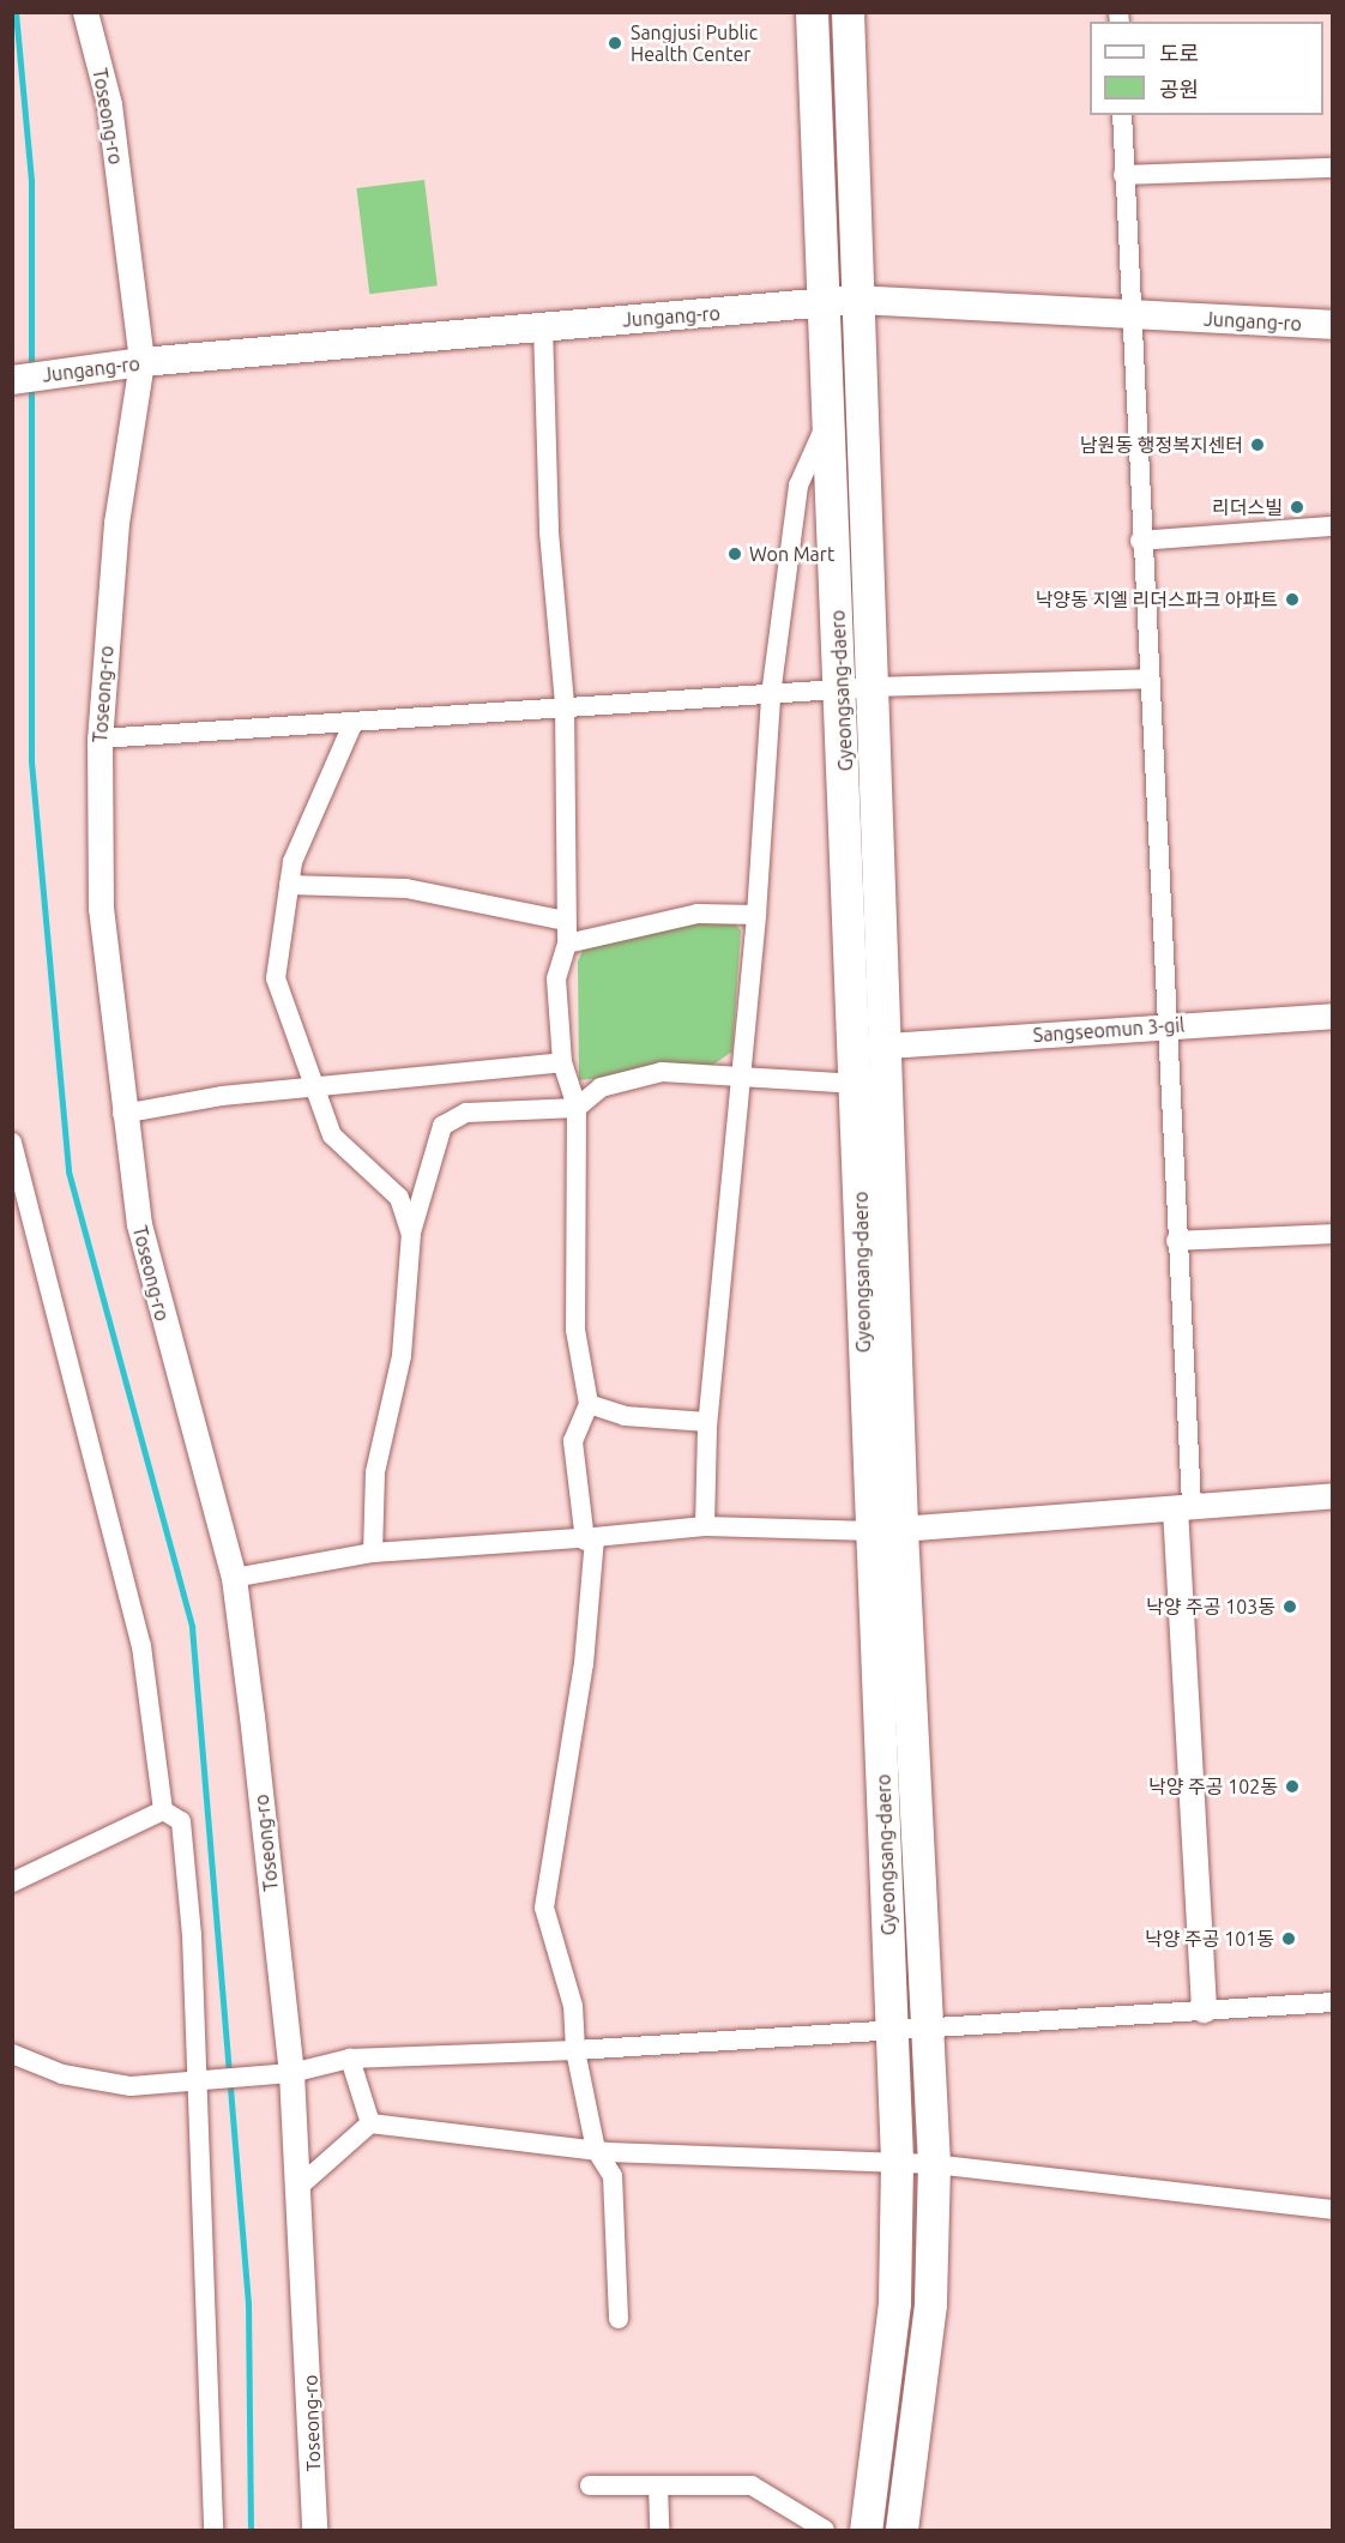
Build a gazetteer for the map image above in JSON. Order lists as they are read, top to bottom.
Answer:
{
  "streets": {
    "main road": ["Jungang-ro", "Gyeongsang-daero"],
    "street": ["Toseong-ro", "Sangseomun 3-gil"]
  },
  "crossings": [
    ["Toseong-ro", "Jungang-ro"],
    ["Jungang-ro", "Gyeongsang-daero"],
    ["Gyeongsang-daero", "Sangseomun 3-gil"]
  ],
  "places": [
    "Sangjusi Public Health Center",
    "남원동 행정복지센터",
    "리더스빌",
    "Won Mart",
    "낙양동 지엘 리더스파크 아파트",
    "낙양 주공 103동",
    "낙양 주공 102동",
    "낙양 주공 101동"
  ],
  "legend": ["도로", "공원"]
}
